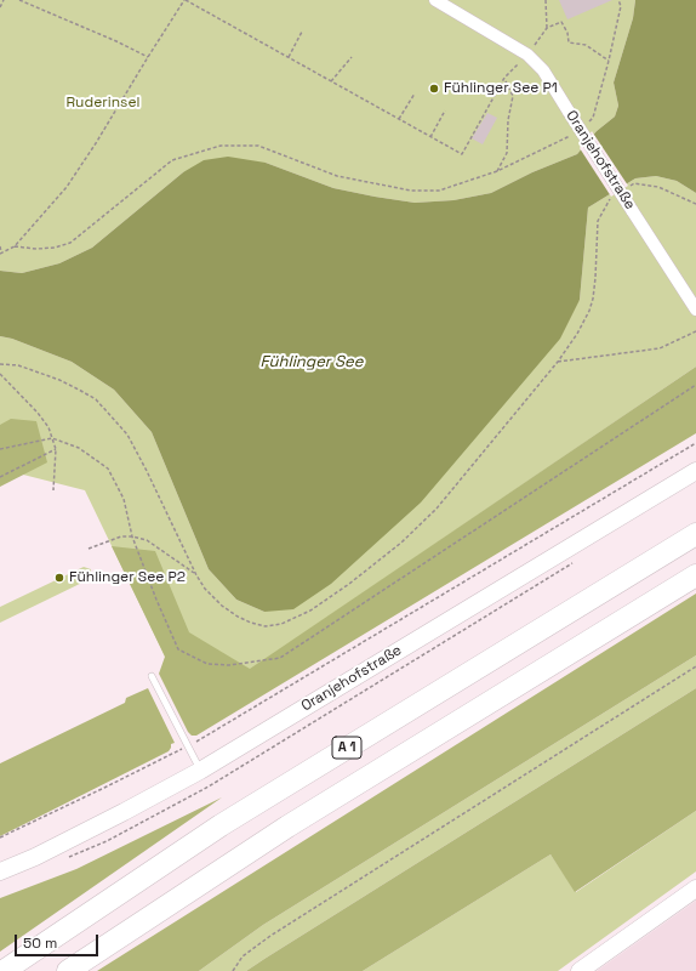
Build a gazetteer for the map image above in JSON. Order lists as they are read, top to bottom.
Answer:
{
  "streets": {
    "highway": ["A 1"],
    "street": ["Oranjehofstraße"]
  },
  "water": ["Fühlinger See"],
  "parks": ["Ruderinsel"],
  "places": ["Fühlinger See P1", "Fühlinger See P2"],
  "scale_bar": "50 m"
}
